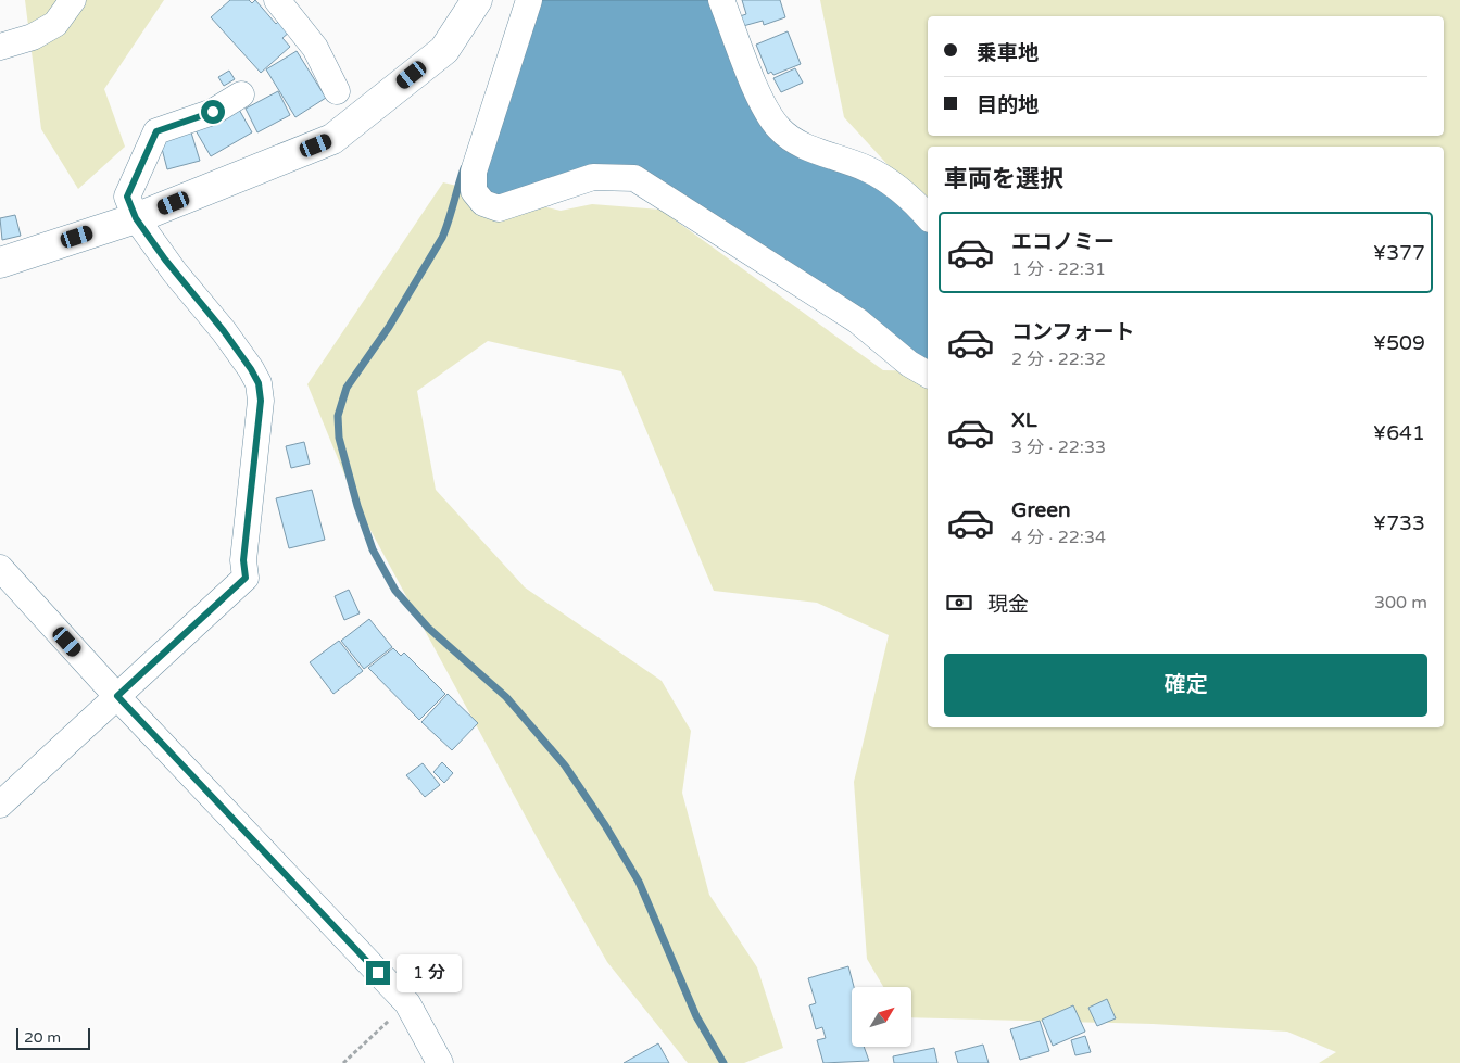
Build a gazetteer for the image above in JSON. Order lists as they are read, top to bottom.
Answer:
{
  "scale_bar": "20 m",
  "north": "top right",
  "page": {
    "banner": ["乗車地", "目的地"],
    "heading": "車両を選択",
    "list": [
      {
        "name": "エコノミー",
        "note": "1 分 · 22:31",
        "value": "¥377"
      },
      {
        "name": "コンフォート",
        "note": "2 分 · 22:32",
        "value": "¥509"
      },
      {
        "name": "XL",
        "note": "3 分 · 22:33",
        "value": "¥641"
      },
      {
        "name": "Green",
        "note": "4 分 · 22:34",
        "value": "¥733"
      }
    ],
    "pay": ["現金", "300 m"],
    "buttons": "確定",
    "bubble": "1 分",
    "scale": "20 m"
  }
}
